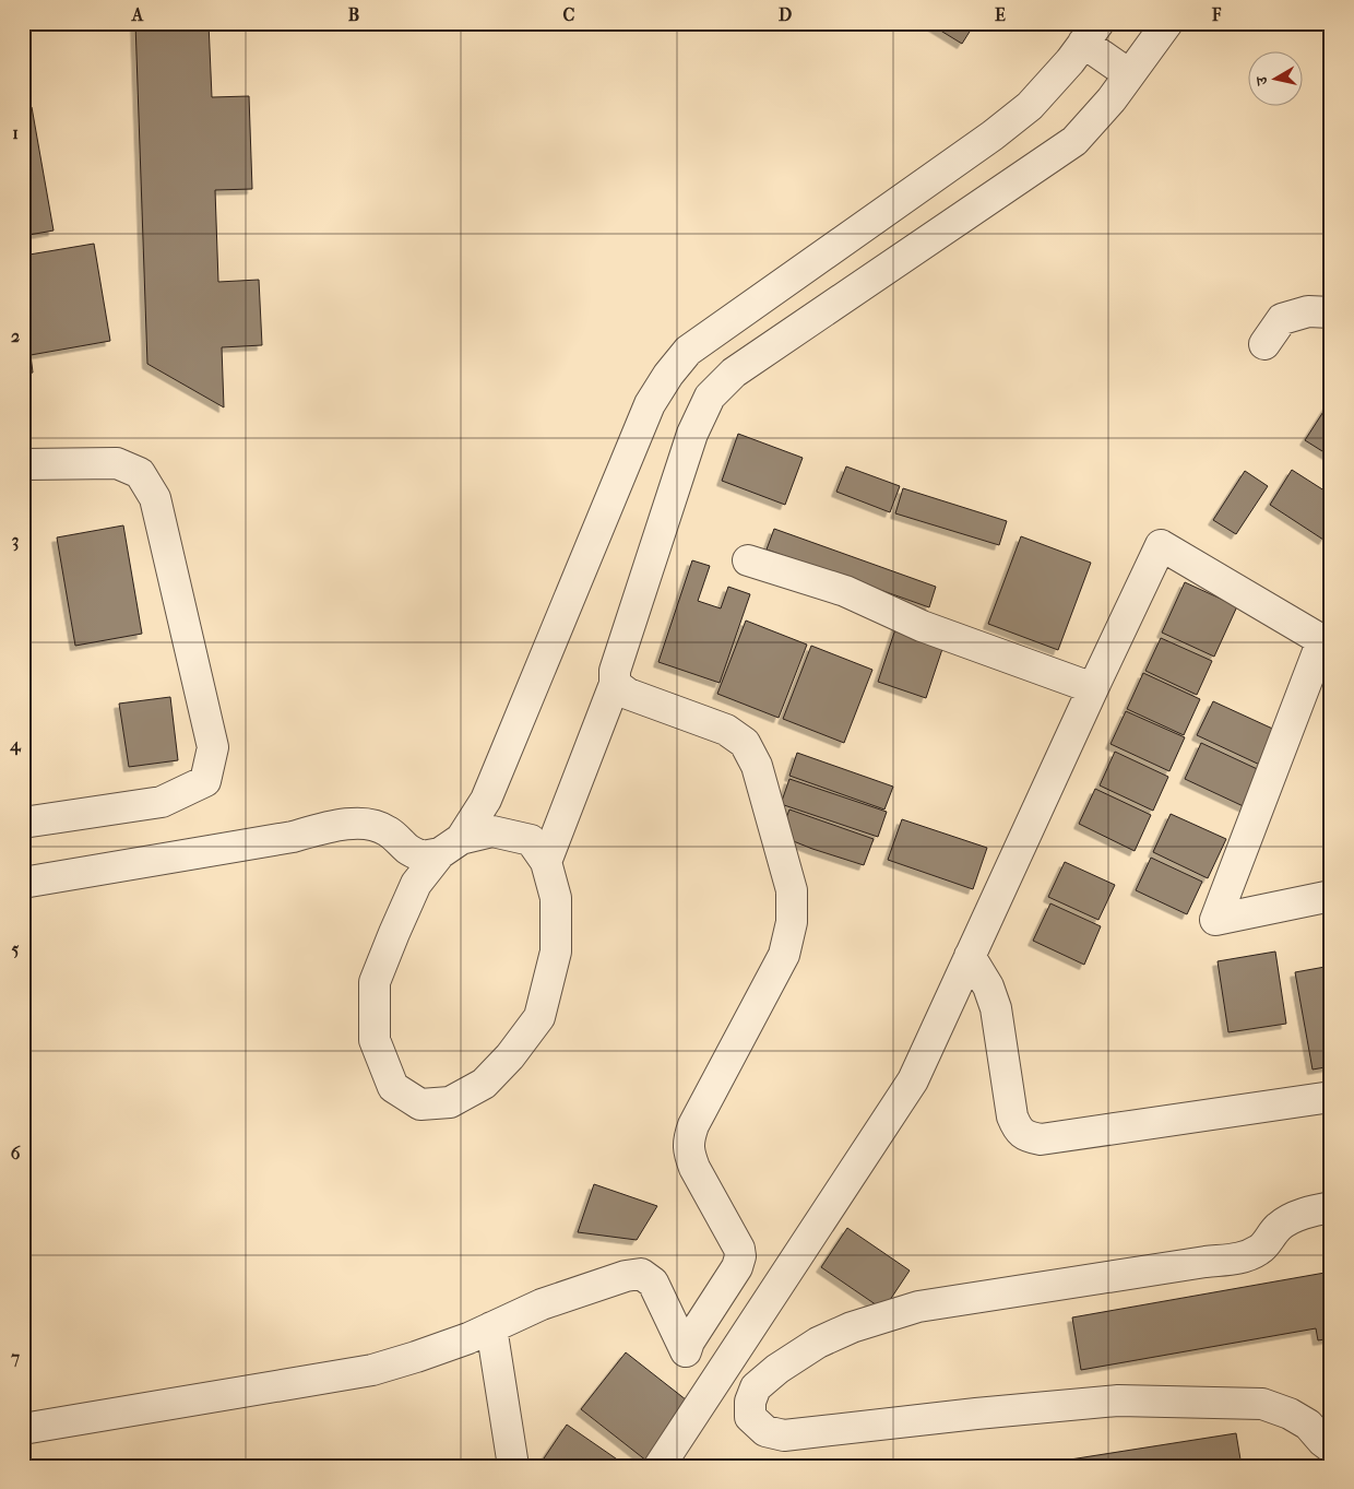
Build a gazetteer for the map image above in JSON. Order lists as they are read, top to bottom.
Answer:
{
  "north": "left",
  "grid": {
    "columns": [
      "A",
      "B",
      "C",
      "D",
      "E",
      "F"
    ],
    "rows": [
      "1",
      "2",
      "3",
      "4",
      "5",
      "6",
      "7"
    ]
  }
}
